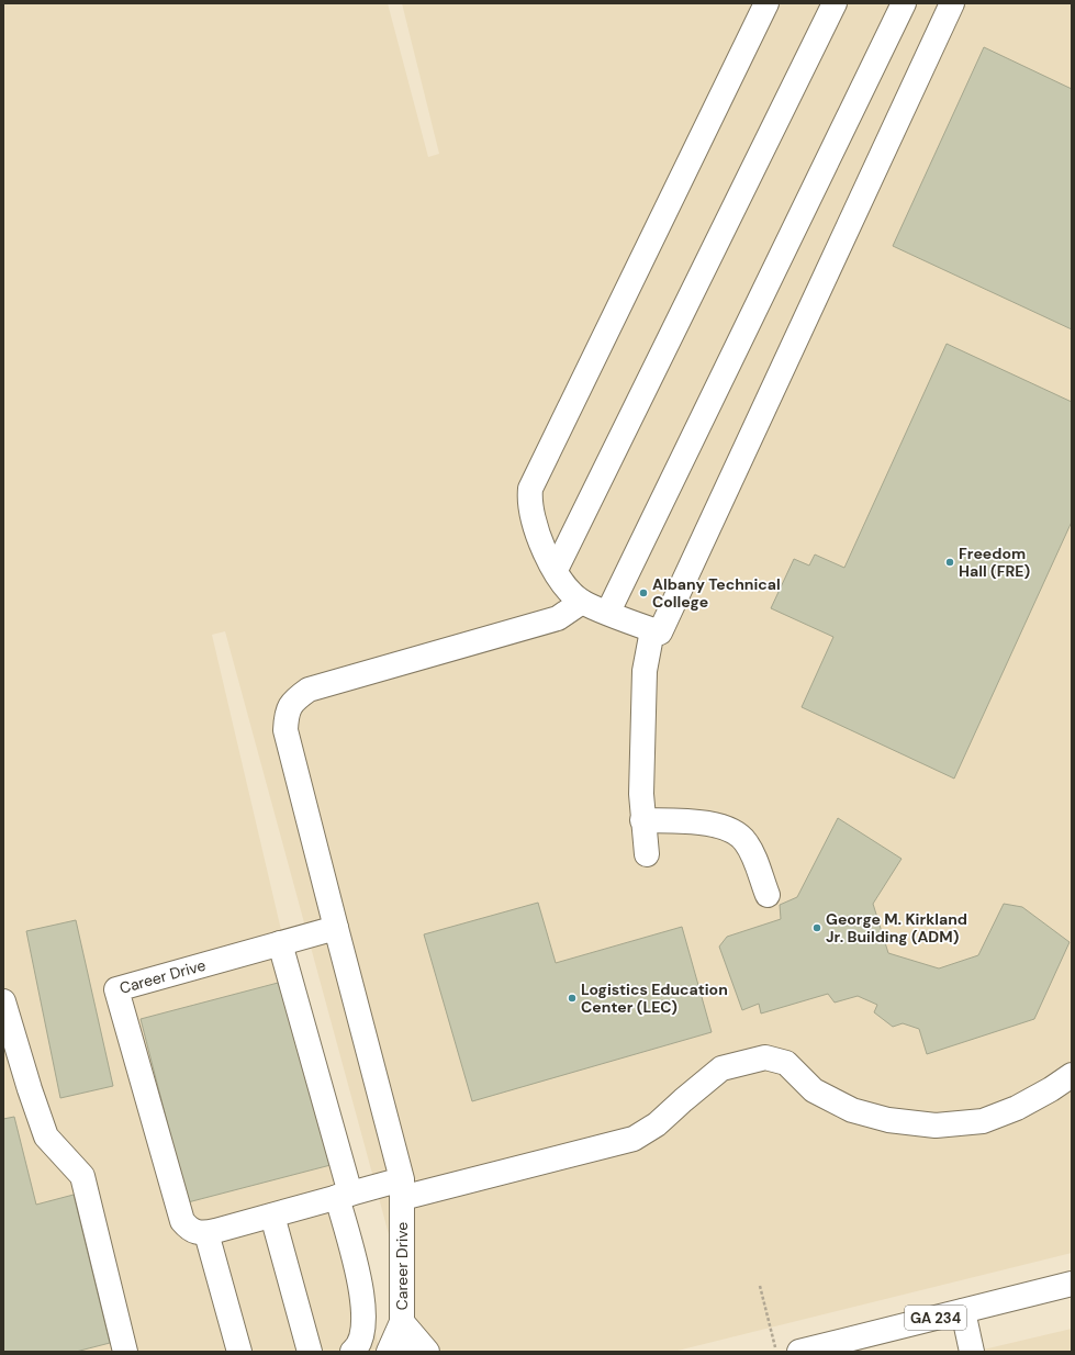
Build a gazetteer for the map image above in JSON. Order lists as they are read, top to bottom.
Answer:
{
  "streets": {
    "main road": ["Career Drive", "GA 234"]
  },
  "places": [
    "Freedom Hall (FRE)",
    "Albany Technical College",
    "George M. Kirkland Jr. Building (ADM)",
    "Logistics Education Center (LEC)"
  ]
}
